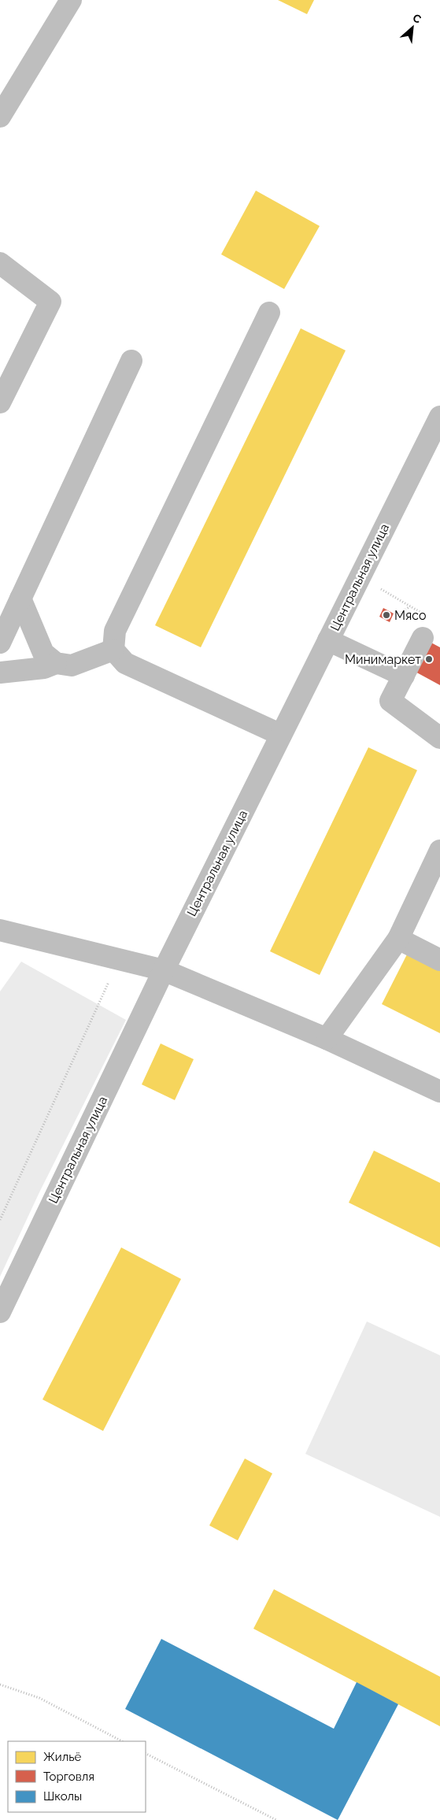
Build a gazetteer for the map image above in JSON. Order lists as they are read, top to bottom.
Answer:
{
  "streets": {
    "street": ["Центральная улица"]
  },
  "places": ["Мясо", "Минимаркет"],
  "legend": ["Жильё", "Торговля", "Школы"],
  "north": "top right"
}
